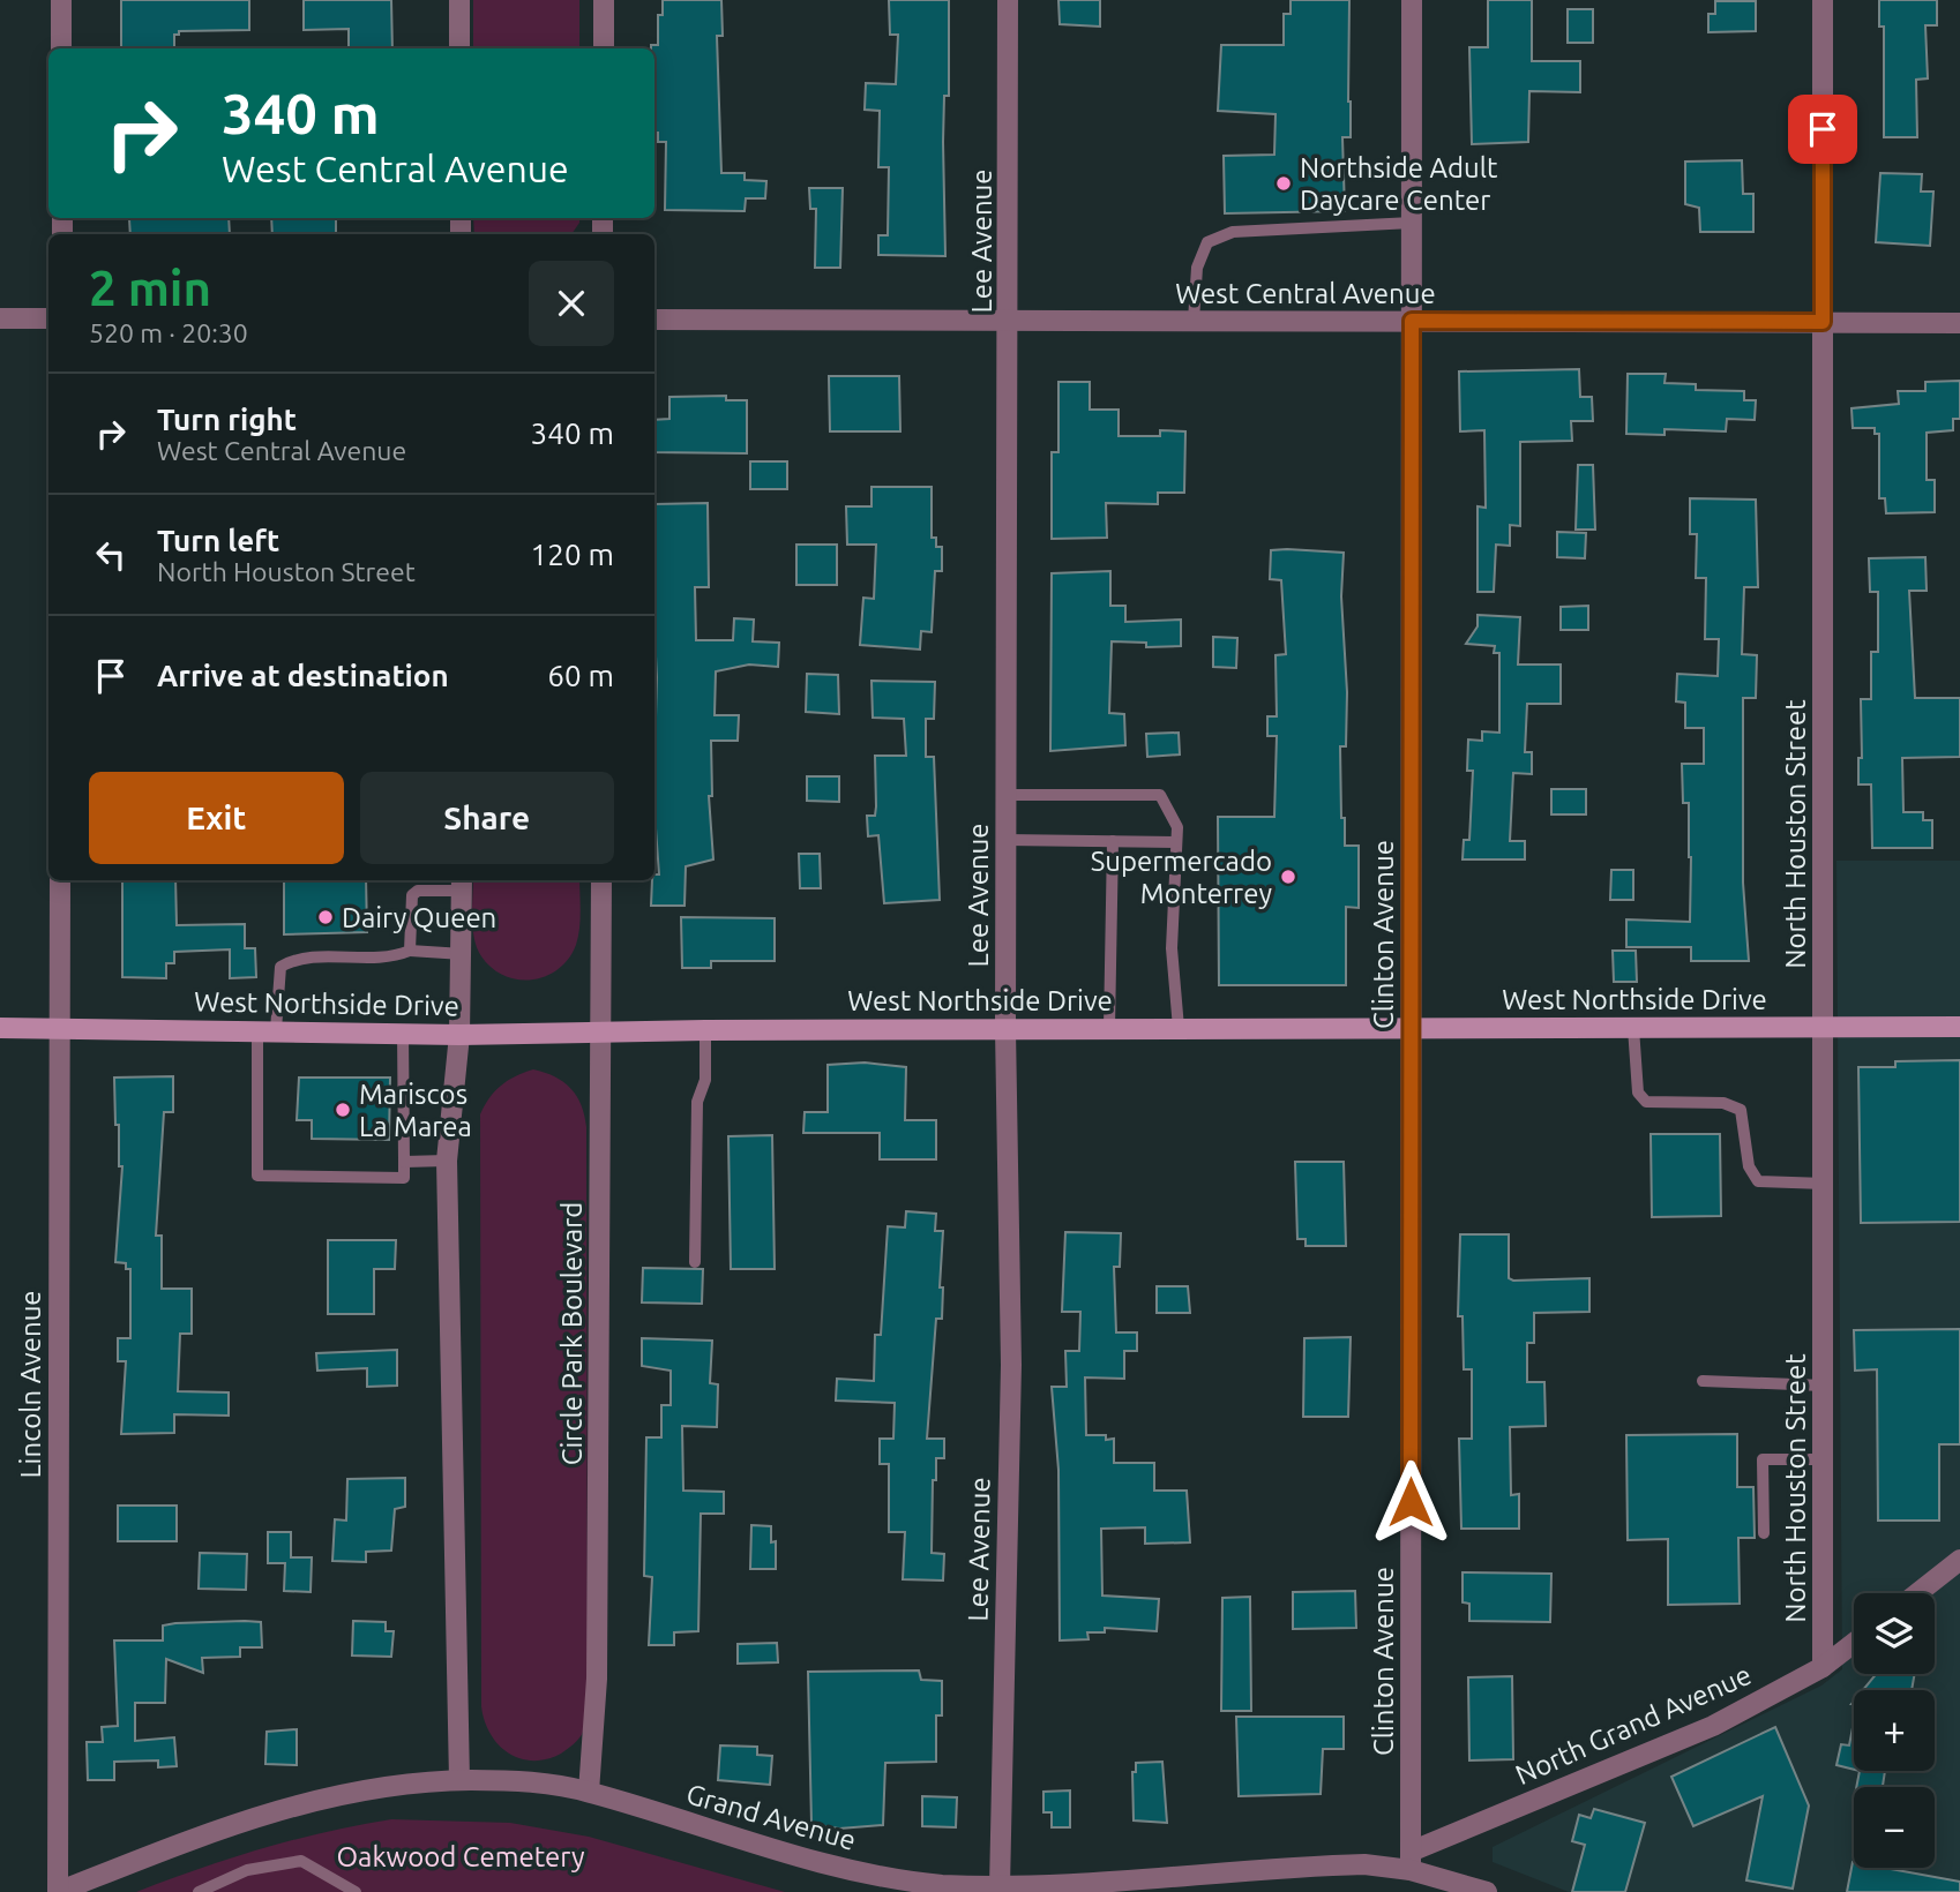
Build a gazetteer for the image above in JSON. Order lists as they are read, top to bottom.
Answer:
{
  "streets": {
    "main road": ["West Northside Drive"],
    "street": [
      "Lee Avenue",
      "West Central Avenue",
      "North Houston Street",
      "Clinton Avenue",
      "Circle Park Boulevard",
      "Lincoln Avenue",
      "North Grand Avenue",
      "Grand Avenue"
    ]
  },
  "crossings": [
    ["Lee Avenue", "West Central Avenue"],
    ["Lee Avenue", "West Northside Drive"],
    ["Lee Avenue", "Grand Avenue"],
    ["West Central Avenue", "North Houston Street"],
    ["West Central Avenue", "Clinton Avenue"],
    ["North Houston Street", "West Northside Drive"],
    ["North Houston Street", "North Grand Avenue"],
    ["Clinton Avenue", "West Northside Drive"],
    ["Clinton Avenue", "North Grand Avenue"],
    ["Clinton Avenue", "Grand Avenue"],
    ["West Northside Drive", "Circle Park Boulevard"],
    ["West Northside Drive", "Lincoln Avenue"],
    ["Circle Park Boulevard", "Grand Avenue"],
    ["Lincoln Avenue", "Grand Avenue"],
    ["North Grand Avenue", "Grand Avenue"]
  ],
  "parks": ["Oakwood Cemetery"],
  "places": [
    "Northside Adult Daycare Center",
    "Supermercado Monterrey",
    "Dairy Queen",
    "Mariscos La Marea"
  ],
  "page": {
    "turn": ["340 m", "West Central Avenue"],
    "heading": ["2 min", "520 m · 20:30"],
    "list": [
      {
        "name": "Turn right",
        "note": "West Central Avenue",
        "value": "340 m"
      },
      {
        "name": "Turn left",
        "note": "North Houston Street",
        "value": "120 m"
      },
      {
        "name": "Arrive at destination",
        "value": "60 m"
      }
    ],
    "buttons": ["Exit", "Share"],
    "map_buttons": ["+", "−"]
  }
}
